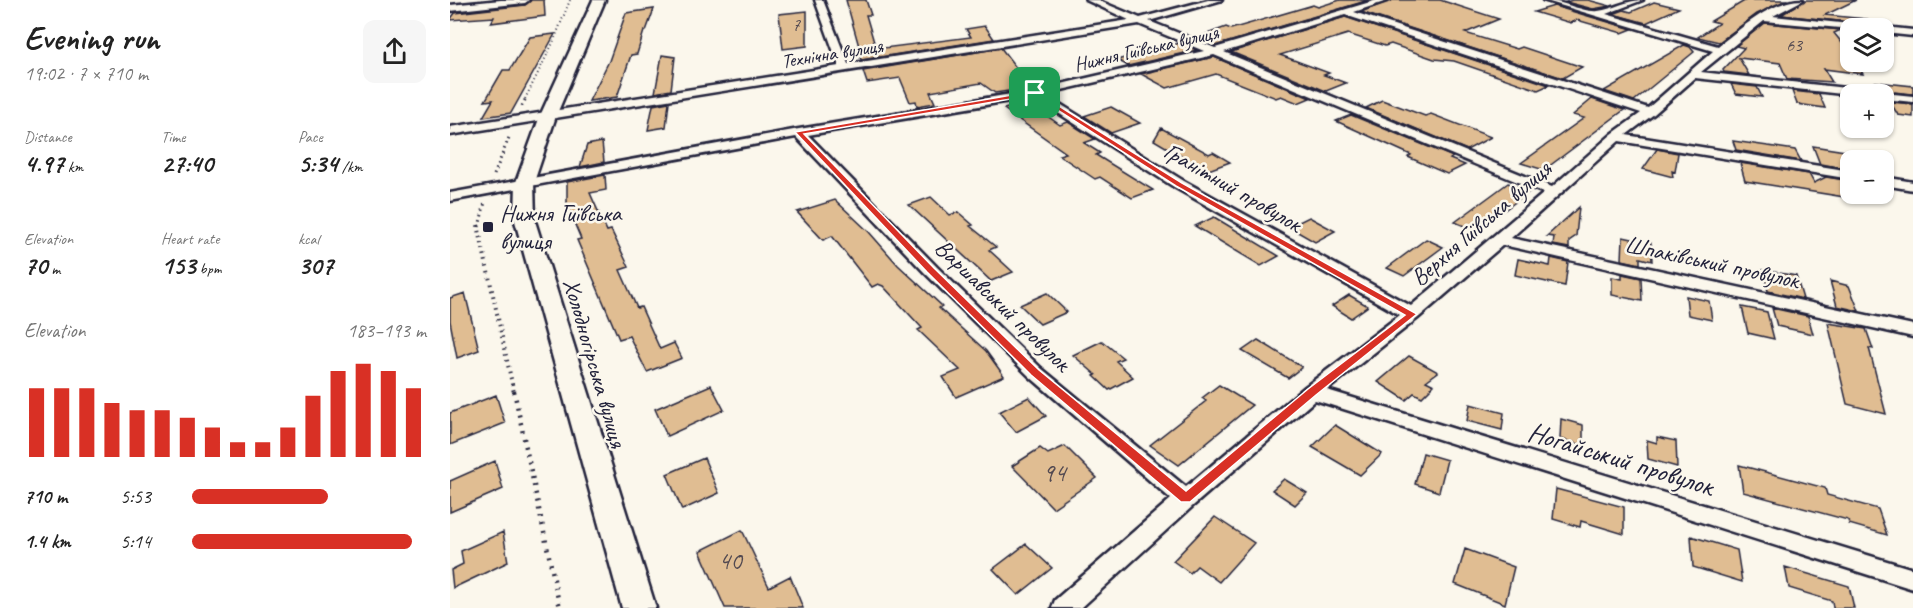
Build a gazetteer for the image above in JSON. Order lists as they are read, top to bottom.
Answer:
{
  "streets": {
    "main road": ["Холодногірська вулиця"],
    "street": [
      "Нижня Гиївська вулиця",
      "Технічна вулиця",
      "Гранітний провулок",
      "Верхня Гиївська вулиця",
      "Шпаківський провулок",
      "Варшавський провулок",
      "Ногайський провулок"
    ]
  },
  "crossings": [
    ["Нижня Гиївська вулиця", "Гранітний провулок"],
    ["Нижня Гиївська вулиця", "Варшавський провулок"],
    ["Нижня Гиївська вулиця", "Холодногірська вулиця"],
    ["Технічна вулиця", "Холодногірська вулиця"],
    ["Гранітний провулок", "Верхня Гиївська вулиця"],
    ["Верхня Гиївська вулиця", "Шпаківський провулок"],
    ["Верхня Гиївська вулиця", "Варшавський провулок"],
    ["Верхня Гиївська вулиця", "Ногайський провулок"]
  ],
  "places": {
    "transit": ["Нижня Гиївська вулиця"]
  },
  "house_numbers": [
    "7",
    "63",
    "94",
    "40"
  ],
  "page": {
    "heading": ["Evening run", "19:02 · 7 × 710 m"],
    "map_buttons": ["+", "−"],
    "stats": [
      ["Distance", "4.97 km"],
      ["Time", "27:40"],
      ["Pace", "5:34 /km"],
      ["Elevation", "70 m"],
      ["Heart rate", "153 bpm"],
      ["kcal", "307"]
    ],
    "chart": ["Elevation", "183–193 m"],
    "list": [
      {
        "name": "710 m",
        "note": "5:53"
      },
      {
        "name": "1.4 km",
        "note": "5:14"
      }
    ]
  }
}
